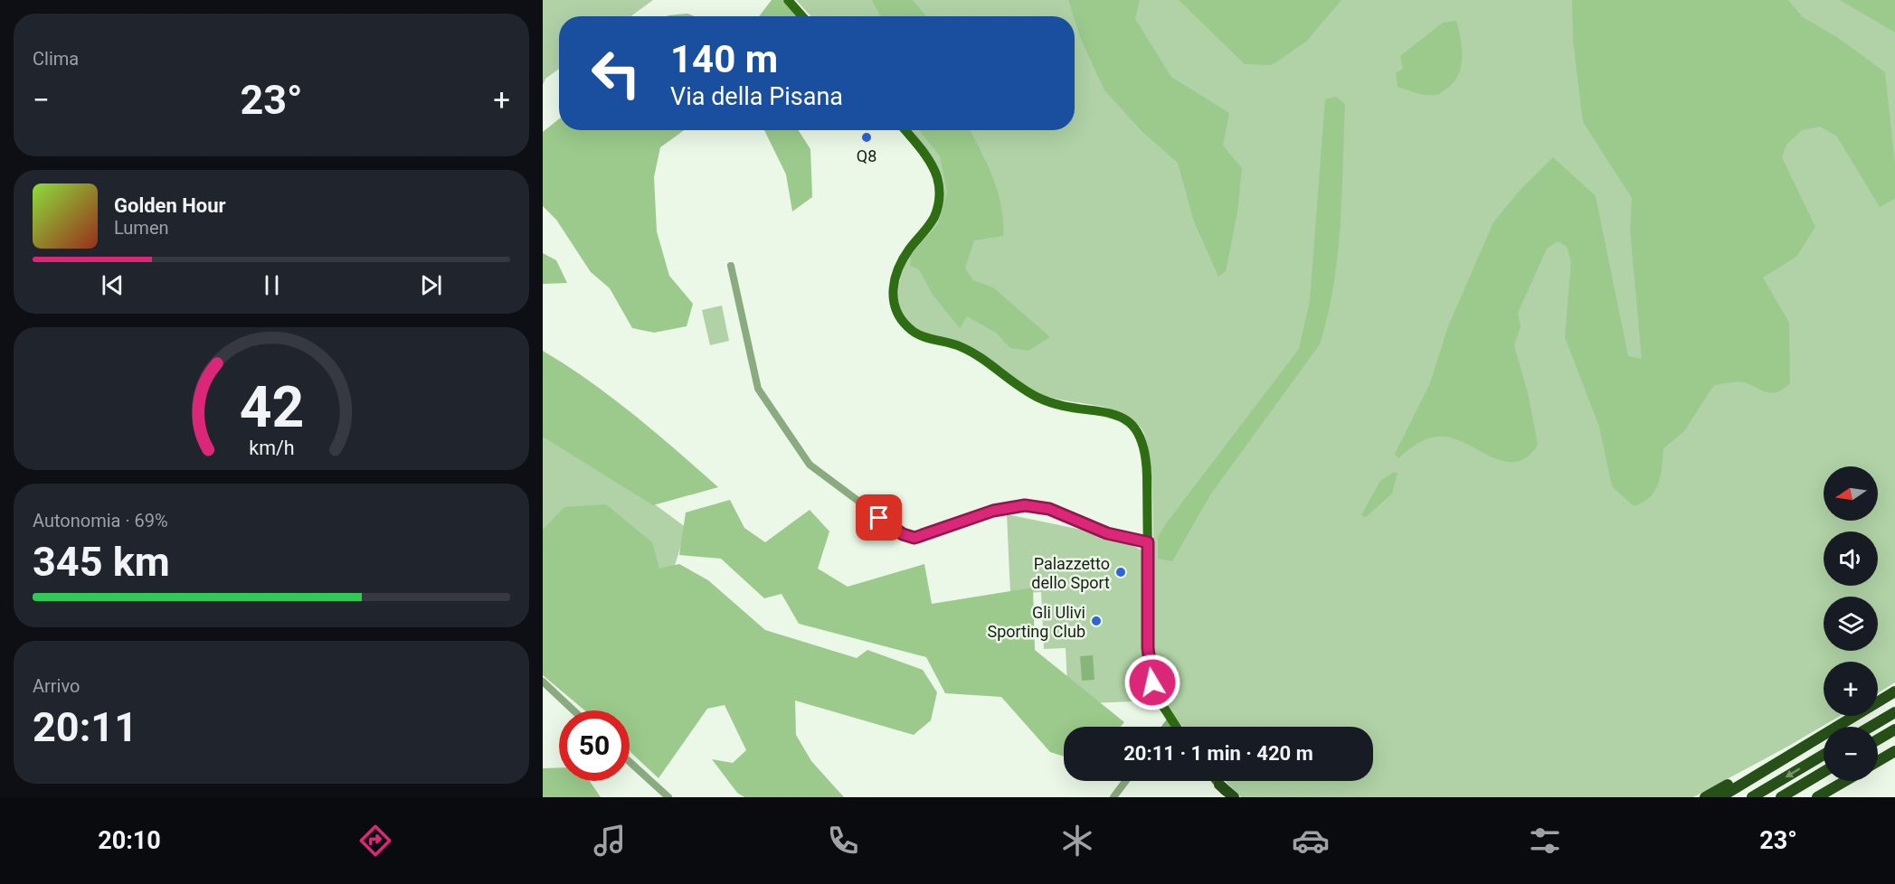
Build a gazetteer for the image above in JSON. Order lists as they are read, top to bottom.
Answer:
{
  "places": ["Q8", "Palazzetto dello Sport", "Gli Ulivi Sporting Club"],
  "north": "left",
  "page": {
    "tile": [
      "Clima",
      ["Autonomia · 69%", "345 km"],
      ["Arrivo", "20:11"]
    ],
    "turn": ["140 m", "Via della Pisana"],
    "heat": ["−", "23°", "+"],
    "song": ["Golden Hour", "Lumen"],
    "map_buttons": ["+", "−"],
    "limit": "50",
    "trip": "20:11 · 1 min · 420 m",
    "tabs": ["20:10", "23°"],
    "gauge": ["42", "km/h"]
  }
}
